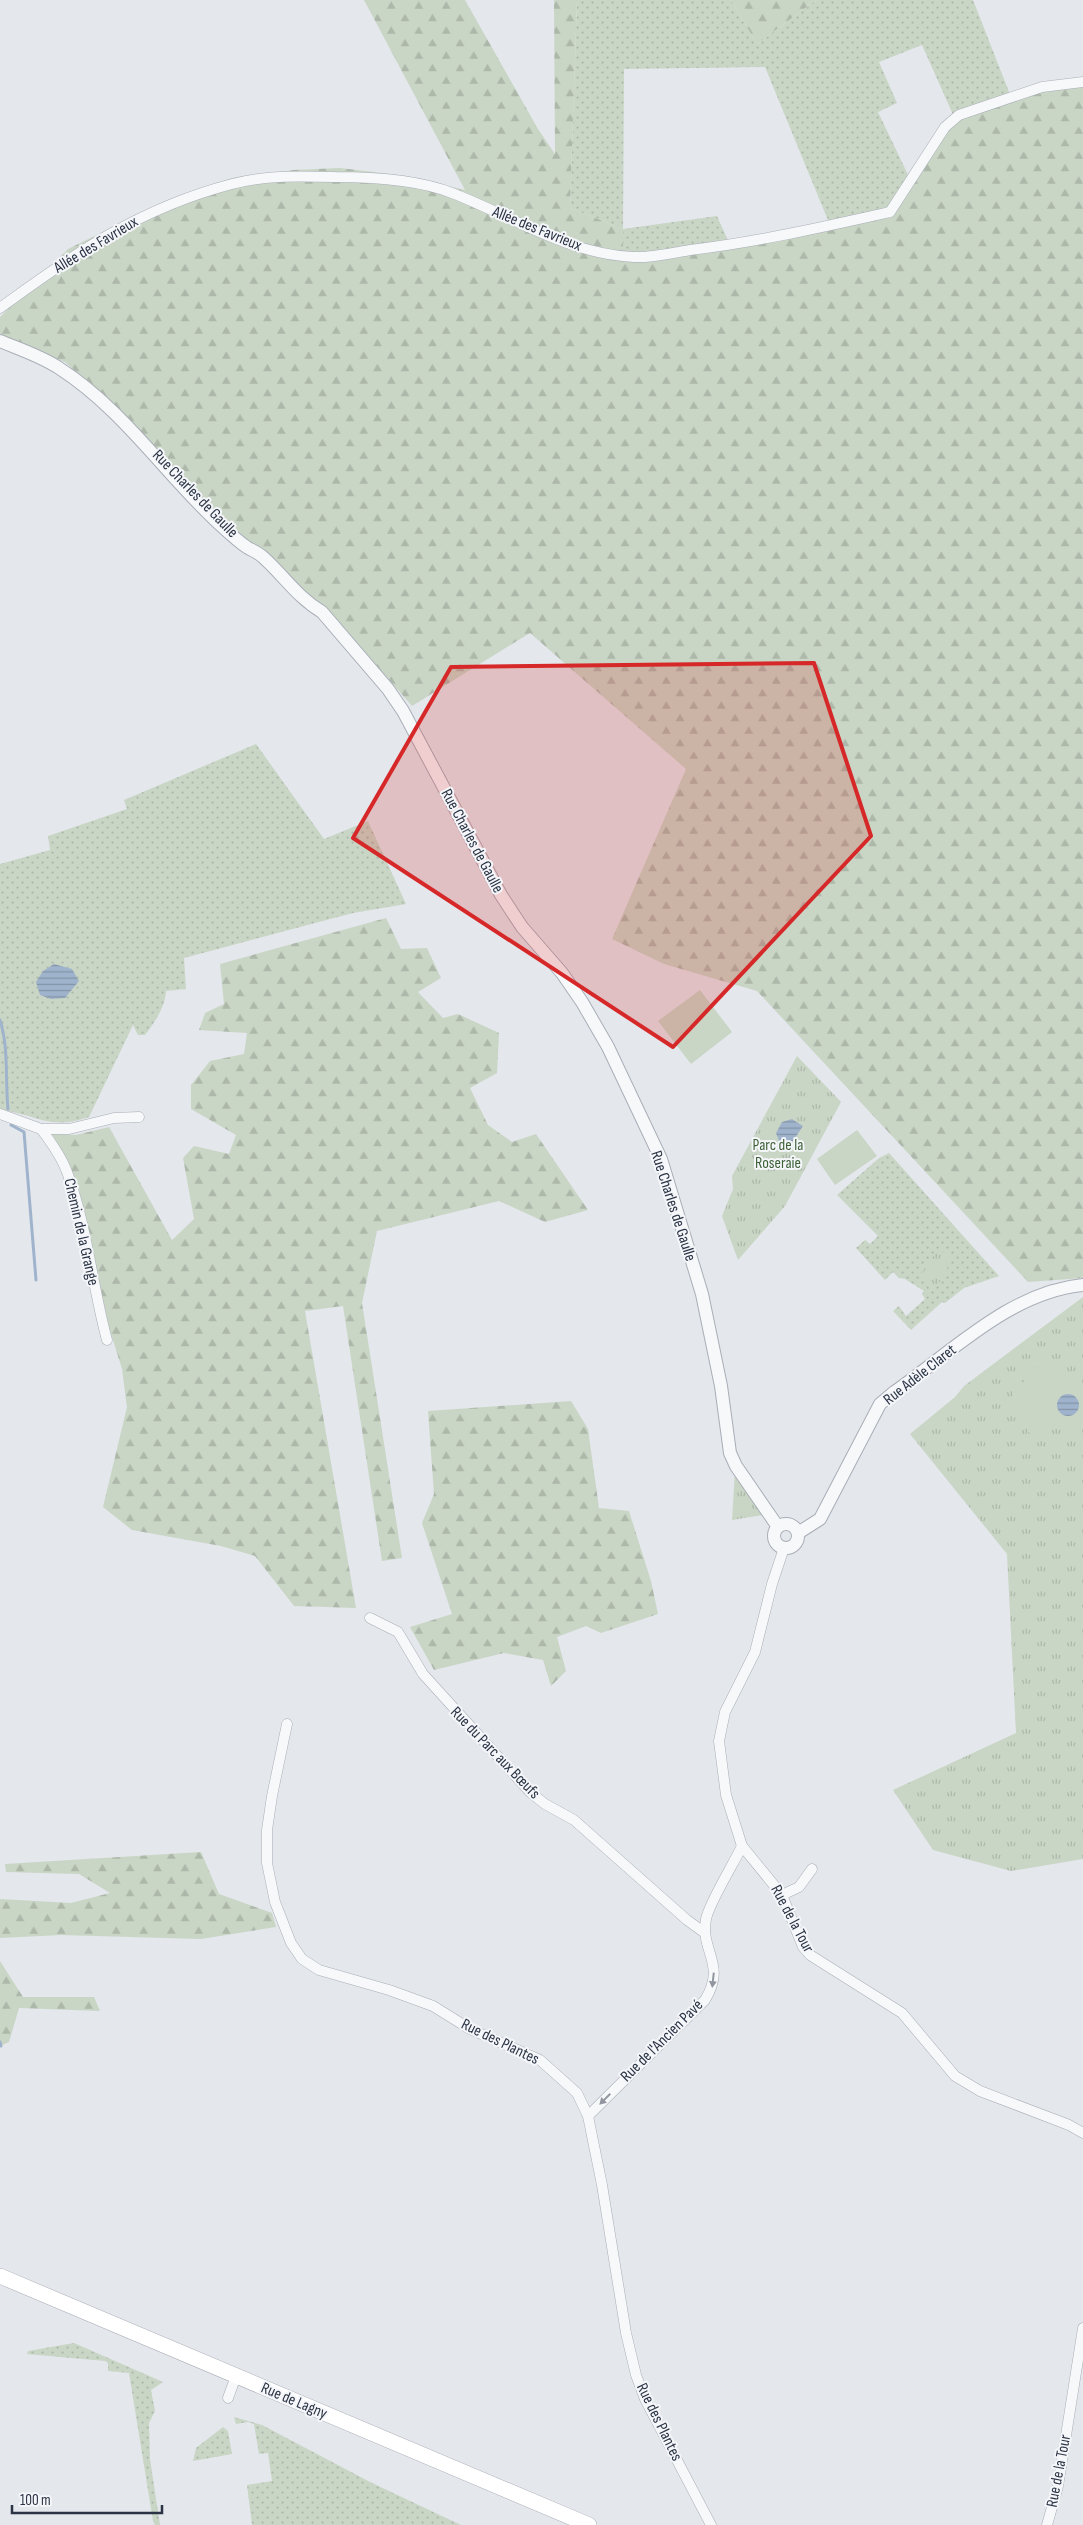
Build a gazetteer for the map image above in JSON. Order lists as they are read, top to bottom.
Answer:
{
  "streets": {
    "main road": ["Rue de Lagny"],
    "street": [
      "Allée des Favrieux",
      "Rue Charles de Gaulle",
      "Chemin de la Grange",
      "Rue Adèle Claret",
      "Rue du Parc aux Bœufs",
      "Rue de la Tour",
      "Rue de l'Ancien Pavé",
      "Rue des Plantes"
    ]
  },
  "crossings": [
    ["Rue Charles de Gaulle", "Rue Adèle Claret"],
    ["Rue Charles de Gaulle", "Rue de la Tour"],
    ["Rue Adèle Claret", "Rue de la Tour"],
    ["Rue du Parc aux Bœufs", "Rue de l'Ancien Pavé"],
    ["Rue de la Tour", "Rue de l'Ancien Pavé"],
    ["Rue de l'Ancien Pavé", "Rue des Plantes"]
  ],
  "one_way": ["Rue de l'Ancien Pavé"],
  "parks": ["Parc de la Roseraie"],
  "scale_bar": "100 m"
}
